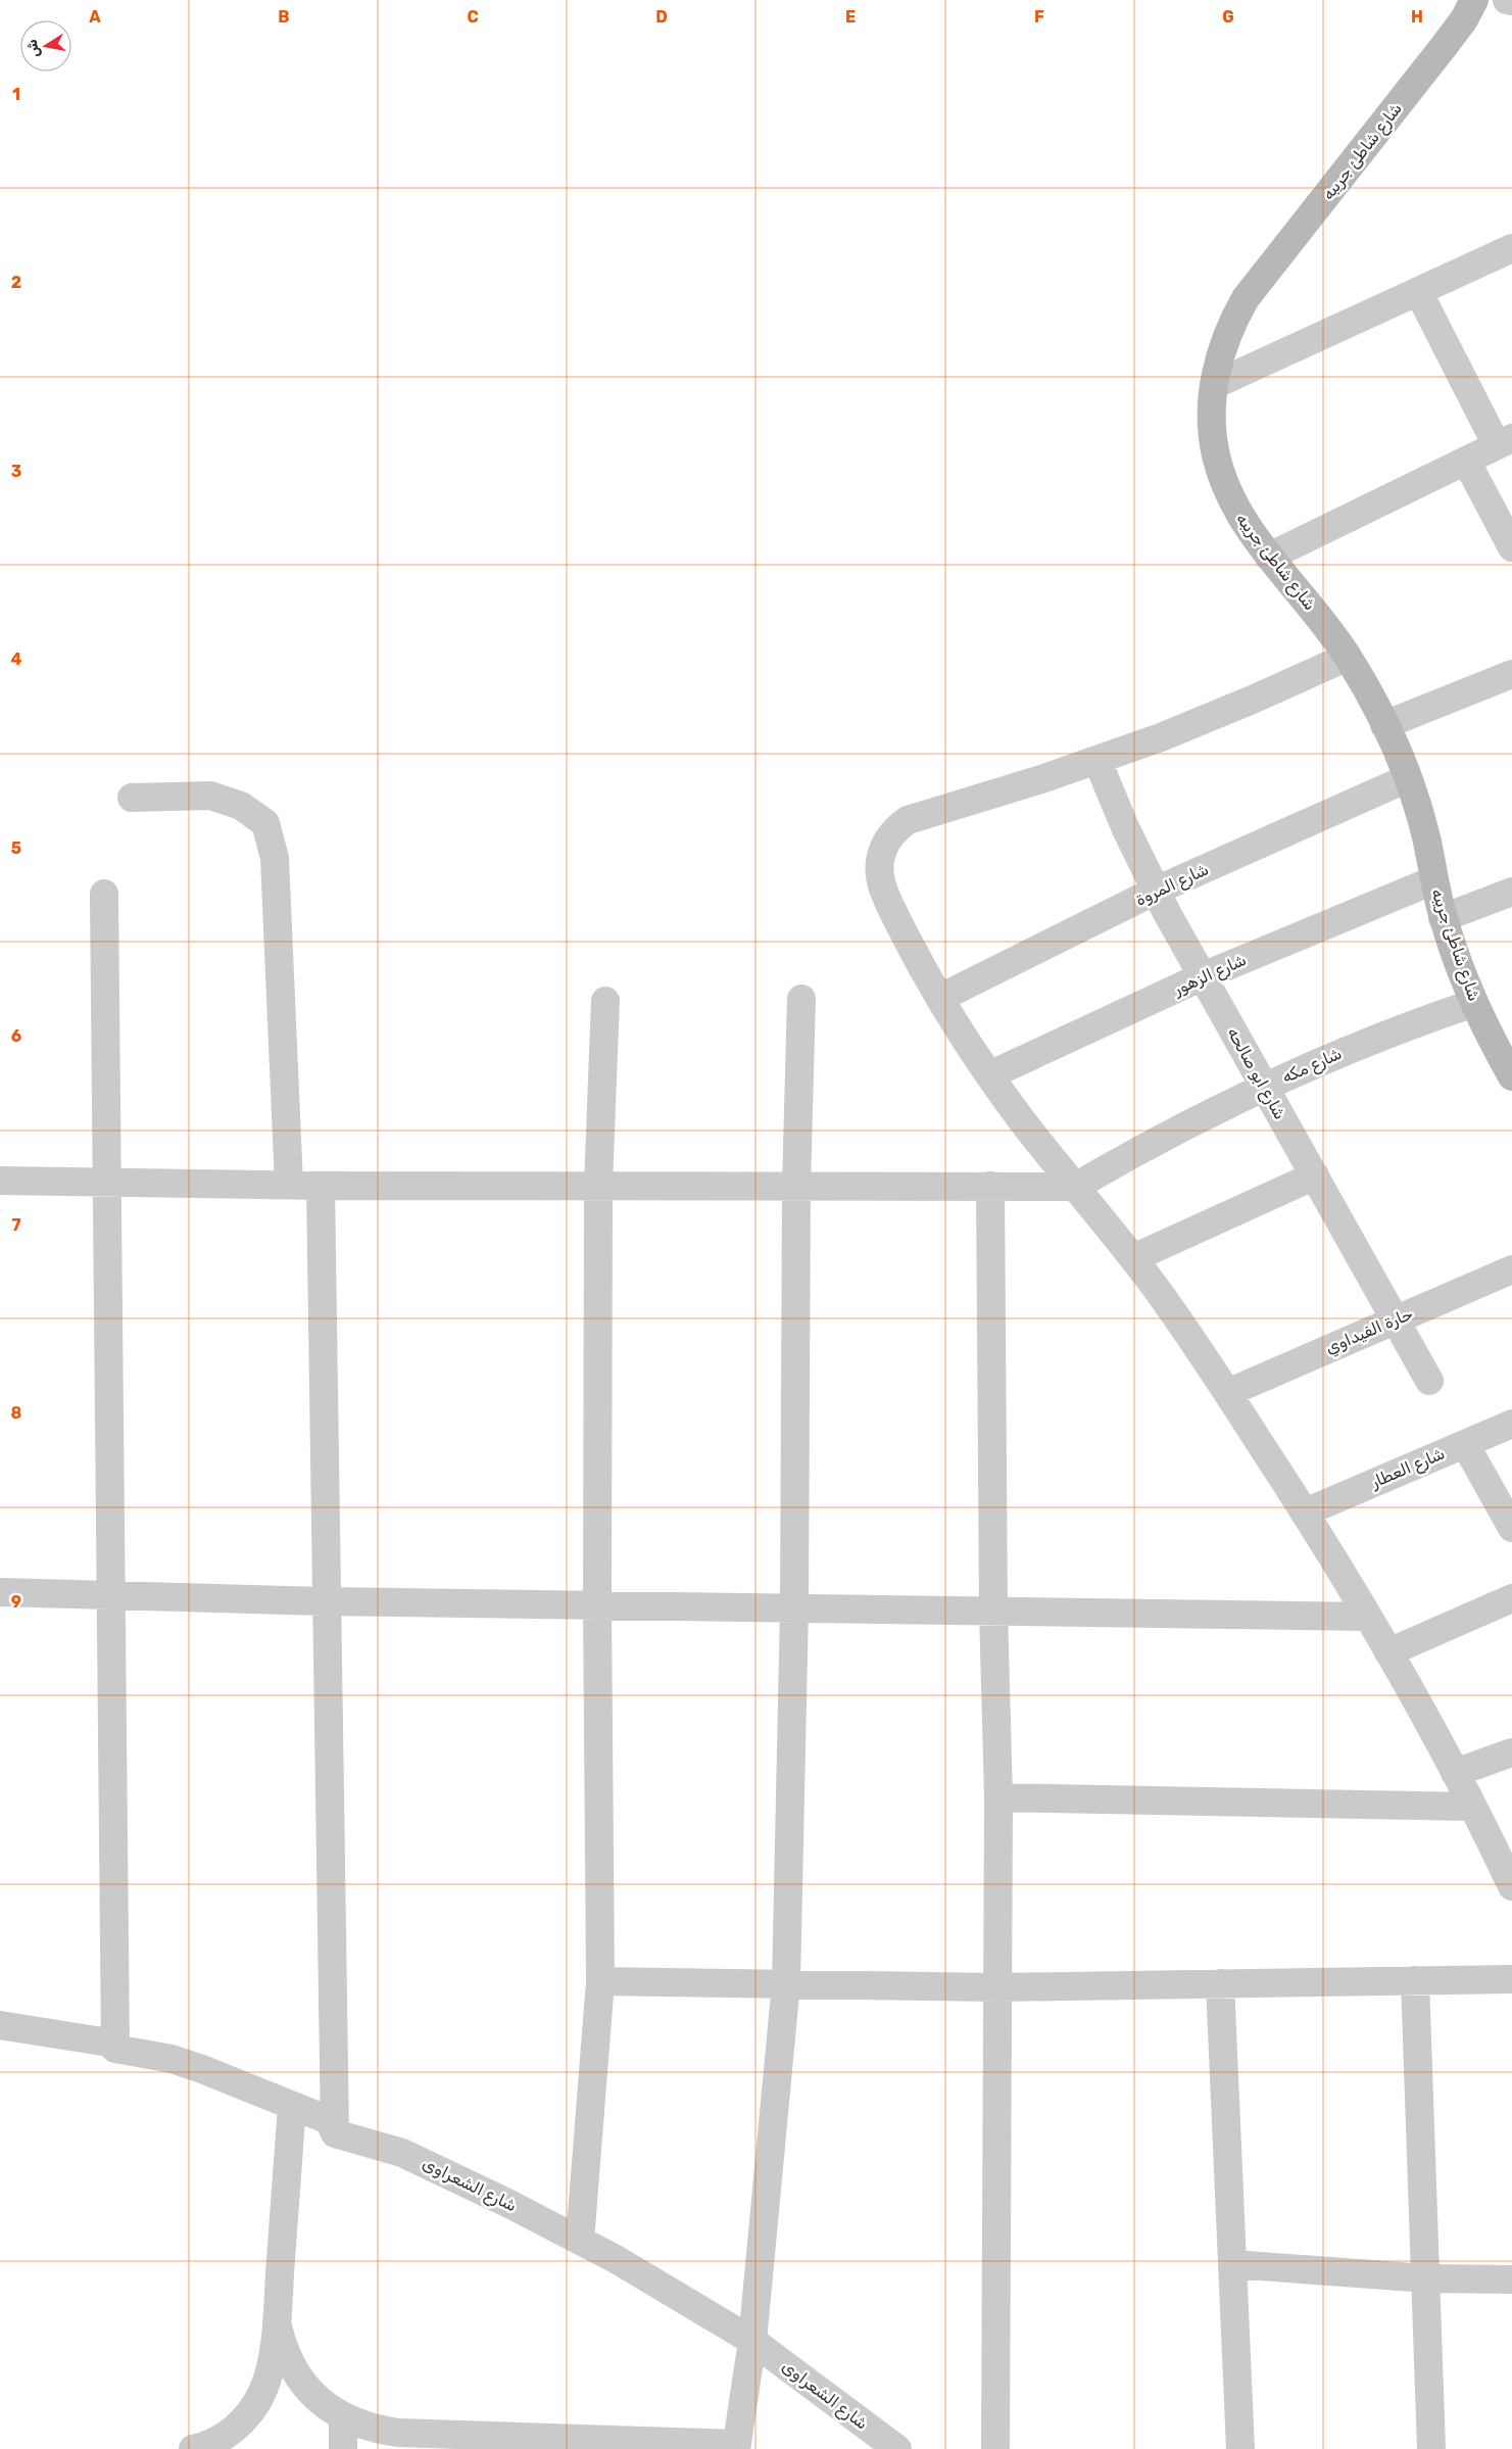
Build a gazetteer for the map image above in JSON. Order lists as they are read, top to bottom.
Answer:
{
  "streets": {
    "street": [
      "شارع شاطئ جريبه",
      "شارع المروة",
      "شارع الزهور",
      "شارع مكه",
      "شارع ابو صالحه",
      "حارة الفيداوي",
      "شارع العطار",
      "شارع الشعراوى"
    ]
  },
  "crossings": [
    ["شارع شاطئ جريبه", "شارع المروة"],
    ["شارع شاطئ جريبه", "شارع الزهور"],
    ["شارع شاطئ جريبه", "شارع مكه"],
    ["شارع المروة", "شارع ابو صالحه"],
    ["شارع الزهور", "شارع ابو صالحه"],
    ["شارع مكه", "شارع ابو صالحه"],
    ["شارع ابو صالحه", "حارة الفيداوي"]
  ],
  "north": "left",
  "grid": {
    "columns": [
      "A",
      "B",
      "C",
      "D",
      "E",
      "F",
      "G",
      "H"
    ],
    "rows": [
      "1",
      "2",
      "3",
      "4",
      "5",
      "6",
      "7",
      "8",
      "9"
    ]
  }
}
